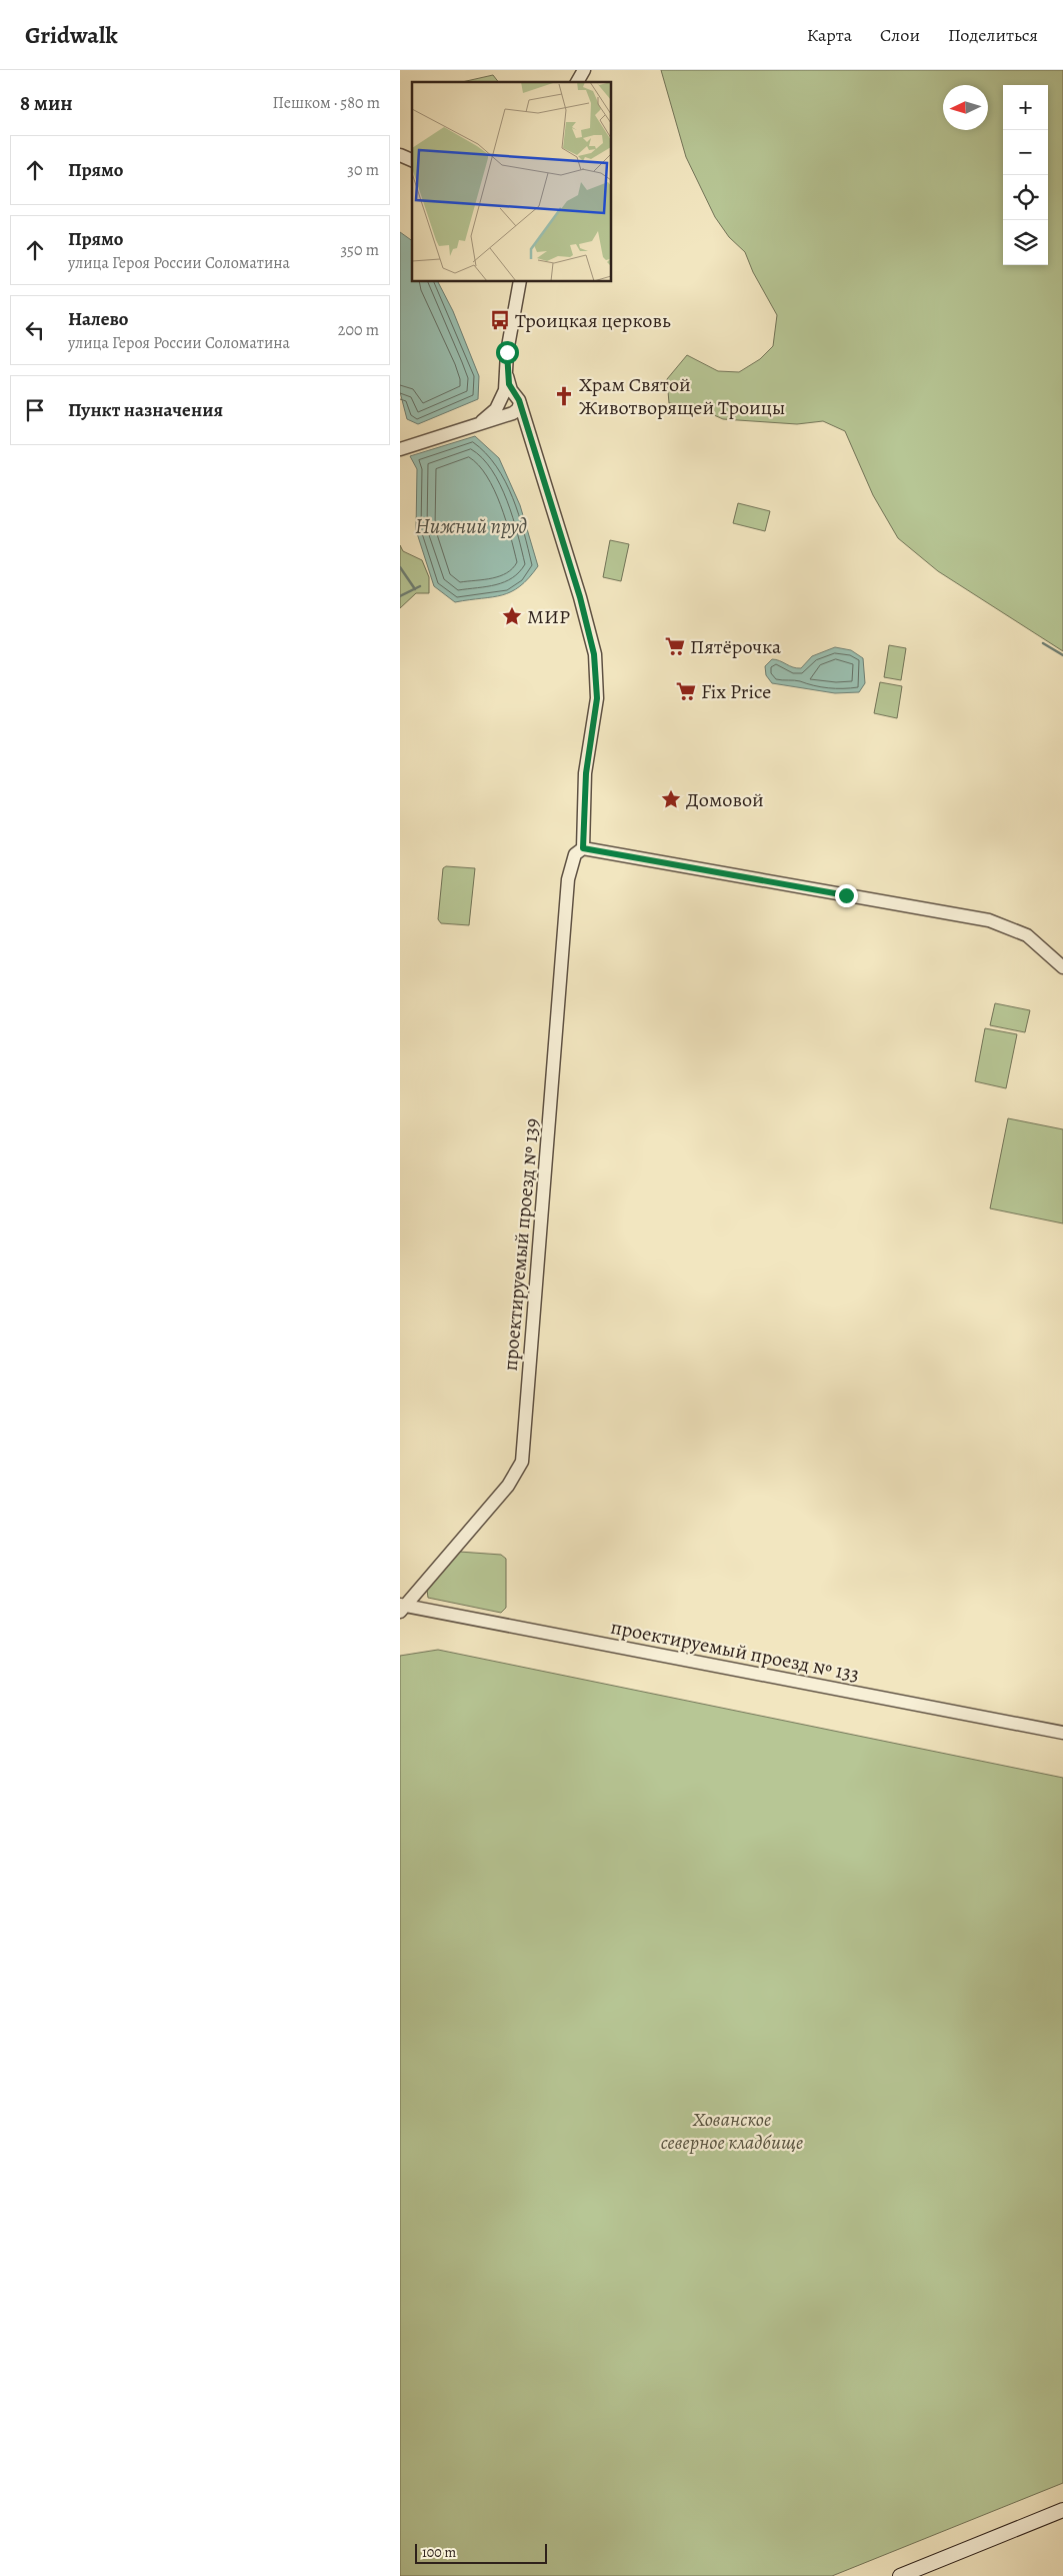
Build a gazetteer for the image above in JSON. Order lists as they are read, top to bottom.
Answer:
{
  "streets": {
    "street": ["проектируемый проезд № 139", "проектируемый проезд № 133"]
  },
  "crossings": [
    ["проектируемый проезд № 139", "проектируемый проезд № 133"]
  ],
  "water": ["Нижний пруд"],
  "parks": ["Хованское северное кладбище"],
  "places": {
    "bus stop": ["Троицкая церковь"],
    "church": ["Храм Святой Животворящей Троицы"],
    "place": ["МИР", "Домовой"],
    "supermarket": ["Пятёрочка", "Fix Price"]
  },
  "scale_bar": "100 m",
  "north": "left",
  "page": {
    "header": "Gridwalk",
    "nav": ["Карта", "Слои", "Поделиться"],
    "heading": ["8 мин", "Пешком · 580 m"],
    "map_buttons": ["+", "−"],
    "list": [
      ["Прямо", "30 m"],
      ["Прямо", "улица Героя России Соломатина", "350 m"],
      ["Налево", "улица Героя России Соломатина", "200 m"],
      "Пункт назначения"
    ],
    "scale": "100 m"
  }
}
